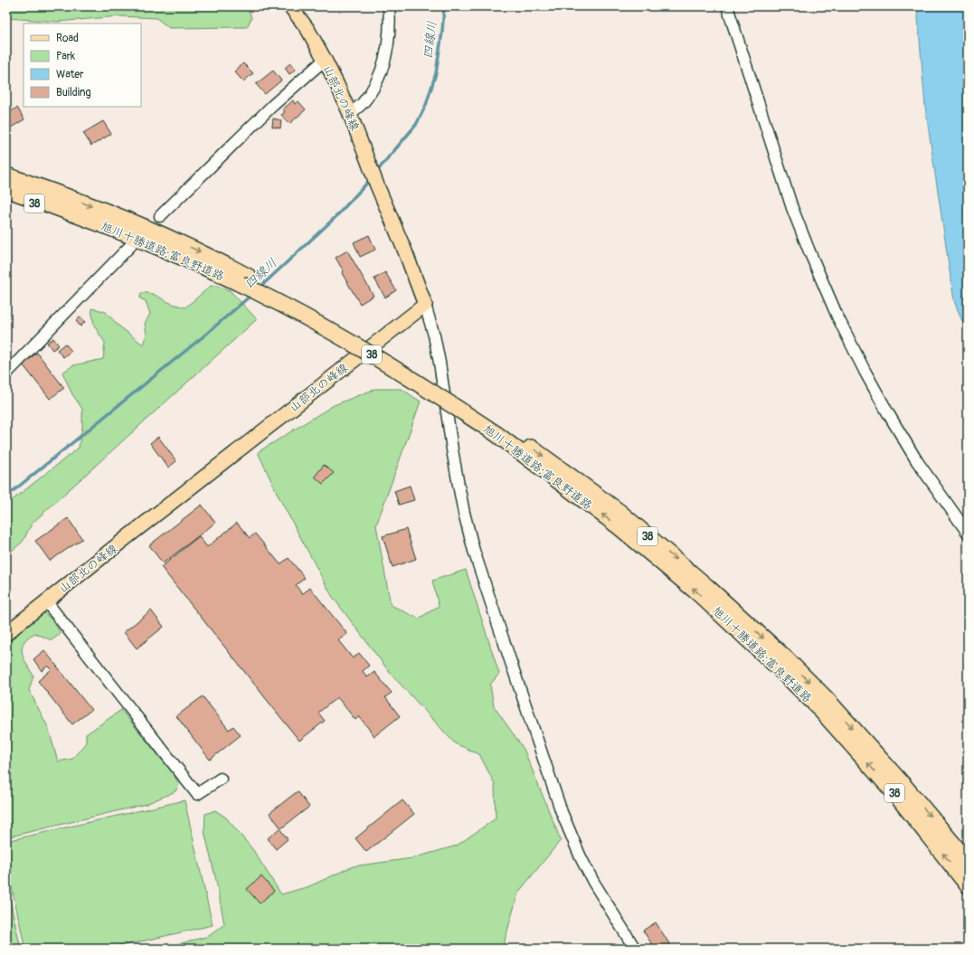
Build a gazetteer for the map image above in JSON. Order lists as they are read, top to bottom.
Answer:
{
  "streets": {
    "highway": ["38", "旭川十勝道路;富良野道路"],
    "main road": ["山部北の峰線"]
  },
  "crossings": [
    ["38", "旭川十勝道路;富良野道路"]
  ],
  "water": ["四線川"],
  "legend": [
    "Road",
    "Park",
    "Water",
    "Building"
  ]
}
